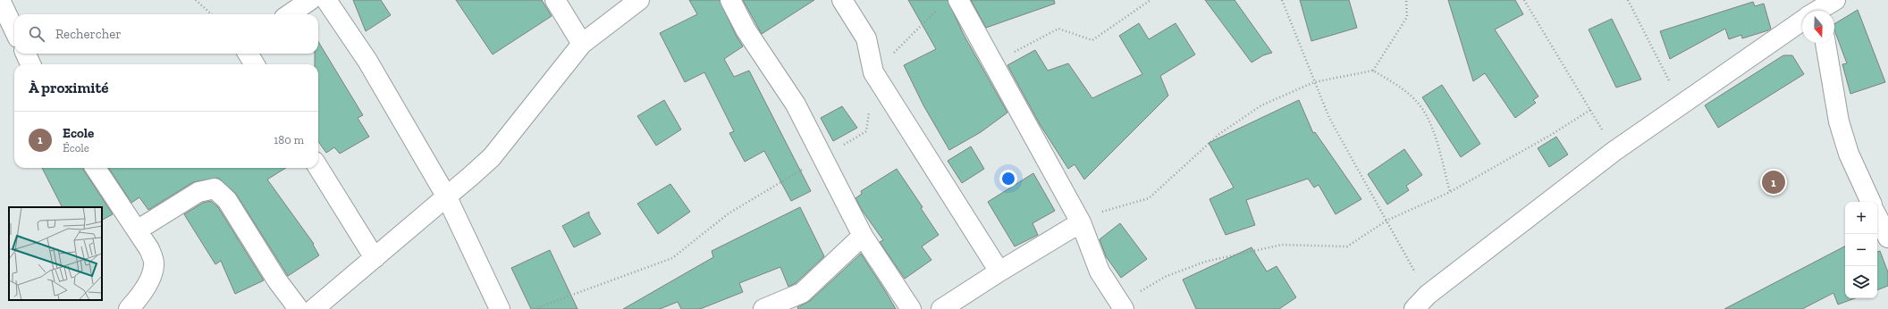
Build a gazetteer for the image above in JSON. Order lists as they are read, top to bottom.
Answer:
{
  "north": "bottom",
  "page": {
    "search": "Rechercher",
    "heading": "À proximité",
    "list": [
      {
        "mark": "1",
        "name": "Ecole",
        "note": "École",
        "value": "180 m"
      }
    ],
    "pins": "1",
    "map_buttons": ["+", "−"]
  }
}
